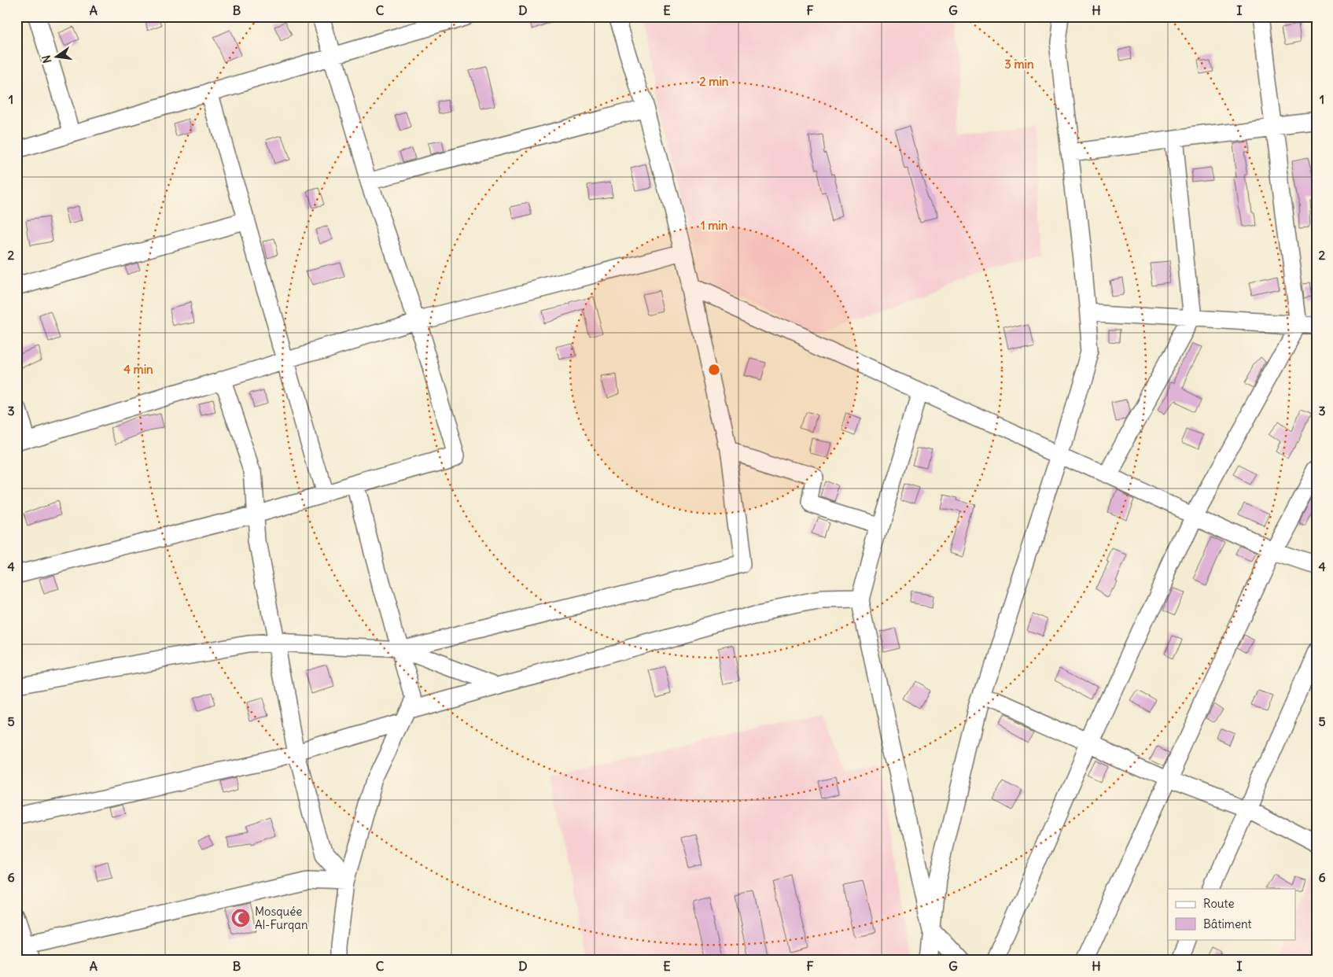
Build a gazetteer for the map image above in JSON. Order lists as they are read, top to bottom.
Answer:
{
  "places": {
    "mosque": ["Mosquée Al-Furqan"]
  },
  "legend": ["Route", "Bâtiment"],
  "north": "left",
  "grid": {
    "columns": [
      "A",
      "B",
      "C",
      "D",
      "E",
      "F",
      "G",
      "H",
      "I"
    ],
    "rows": [
      "1",
      "2",
      "3",
      "4",
      "5",
      "6"
    ]
  },
  "rings": [
    "3 min",
    "2 min",
    "1 min",
    "4 min"
  ]
}
